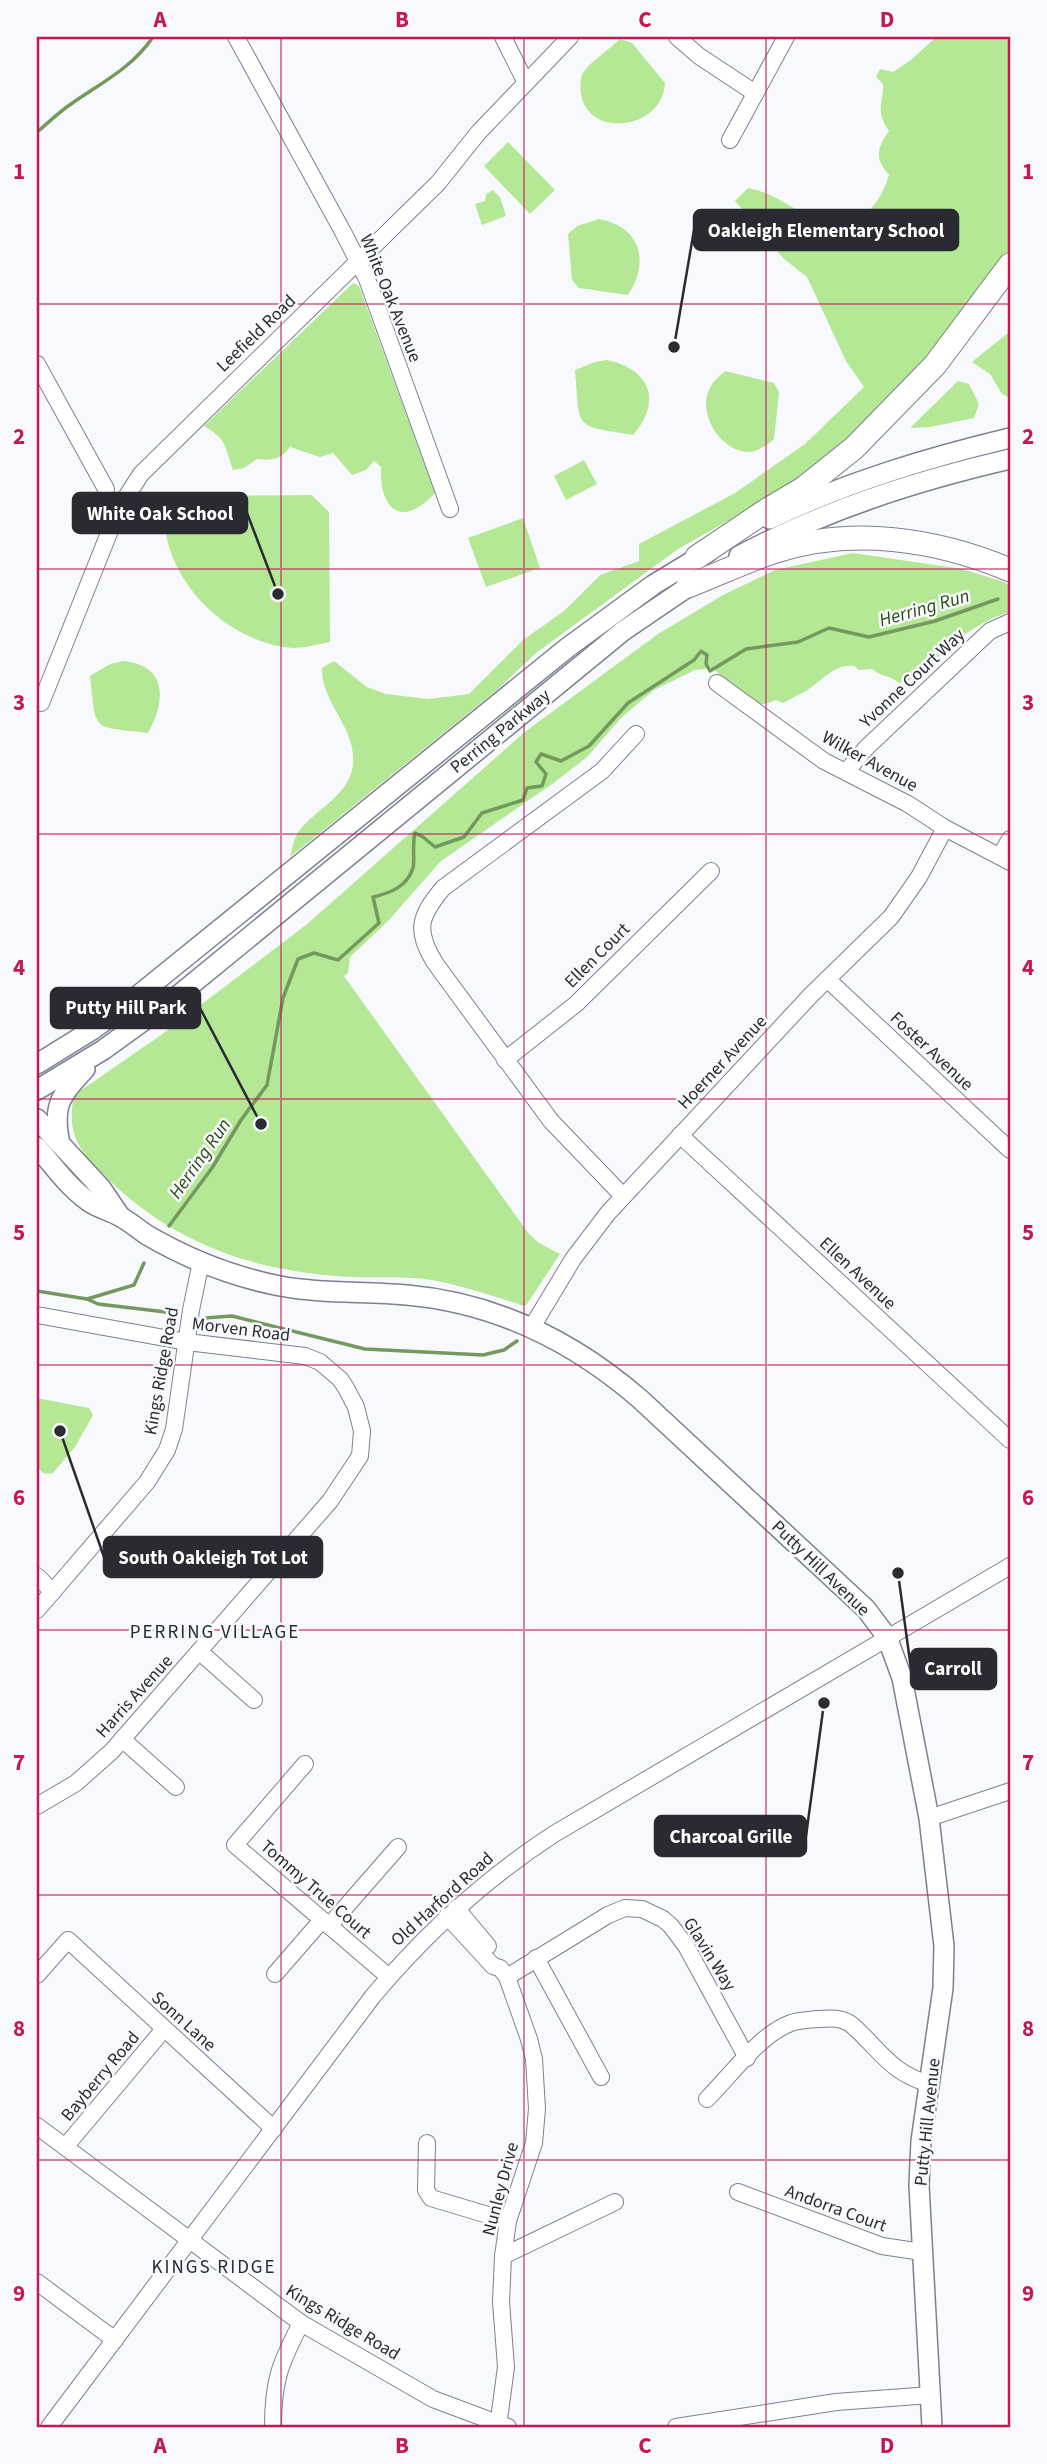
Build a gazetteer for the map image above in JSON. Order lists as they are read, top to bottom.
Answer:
{
  "streets": {
    "main road": ["Perring Parkway", "Putty Hill Avenue"],
    "street": [
      "White Oak Avenue",
      "Leefield Road",
      "Yvonne Court Way",
      "Wilker Avenue",
      "Ellen Court",
      "Foster Avenue",
      "Hoerner Avenue",
      "Ellen Avenue",
      "Morven Road",
      "Kings Ridge Road",
      "Harris Avenue",
      "Tommy True Court",
      "Old Harford Road",
      "Glavin Way",
      "Sonn Lane",
      "Bayberry Road",
      "Nunley Drive",
      "Andorra Court"
    ]
  },
  "crossings": [
    ["White Oak Avenue", "Leefield Road"],
    ["Yvonne Court Way", "Wilker Avenue"],
    ["Wilker Avenue", "Hoerner Avenue"],
    ["Foster Avenue", "Hoerner Avenue"],
    ["Hoerner Avenue", "Ellen Avenue"],
    ["Hoerner Avenue", "Putty Hill Avenue"],
    ["Morven Road", "Kings Ridge Road"],
    ["Morven Road", "Harris Avenue"],
    ["Kings Ridge Road", "Putty Hill Avenue"],
    ["Kings Ridge Road", "Old Harford Road"],
    ["Kings Ridge Road", "Bayberry Road"],
    ["Kings Ridge Road", "Nunley Drive"],
    ["Putty Hill Avenue", "Old Harford Road"],
    ["Putty Hill Avenue", "Andorra Court"],
    ["Tommy True Court", "Old Harford Road"],
    ["Old Harford Road", "Sonn Lane"],
    ["Old Harford Road", "Nunley Drive"],
    ["Glavin Way", "Nunley Drive"],
    ["Sonn Lane", "Bayberry Road"]
  ],
  "districts": ["PERRING VILLAGE", "KINGS RIDGE"],
  "water": ["Herring Run"],
  "places": [
    "Oakleigh Elementary School",
    "White Oak School",
    "Putty Hill Park",
    "South Oakleigh Tot Lot",
    "Carroll",
    "Charcoal Grille"
  ],
  "grid": {
    "columns": [
      "A",
      "B",
      "C",
      "D"
    ],
    "rows": [
      "1",
      "2",
      "3",
      "4",
      "5",
      "6",
      "7",
      "8",
      "9"
    ]
  }
}
